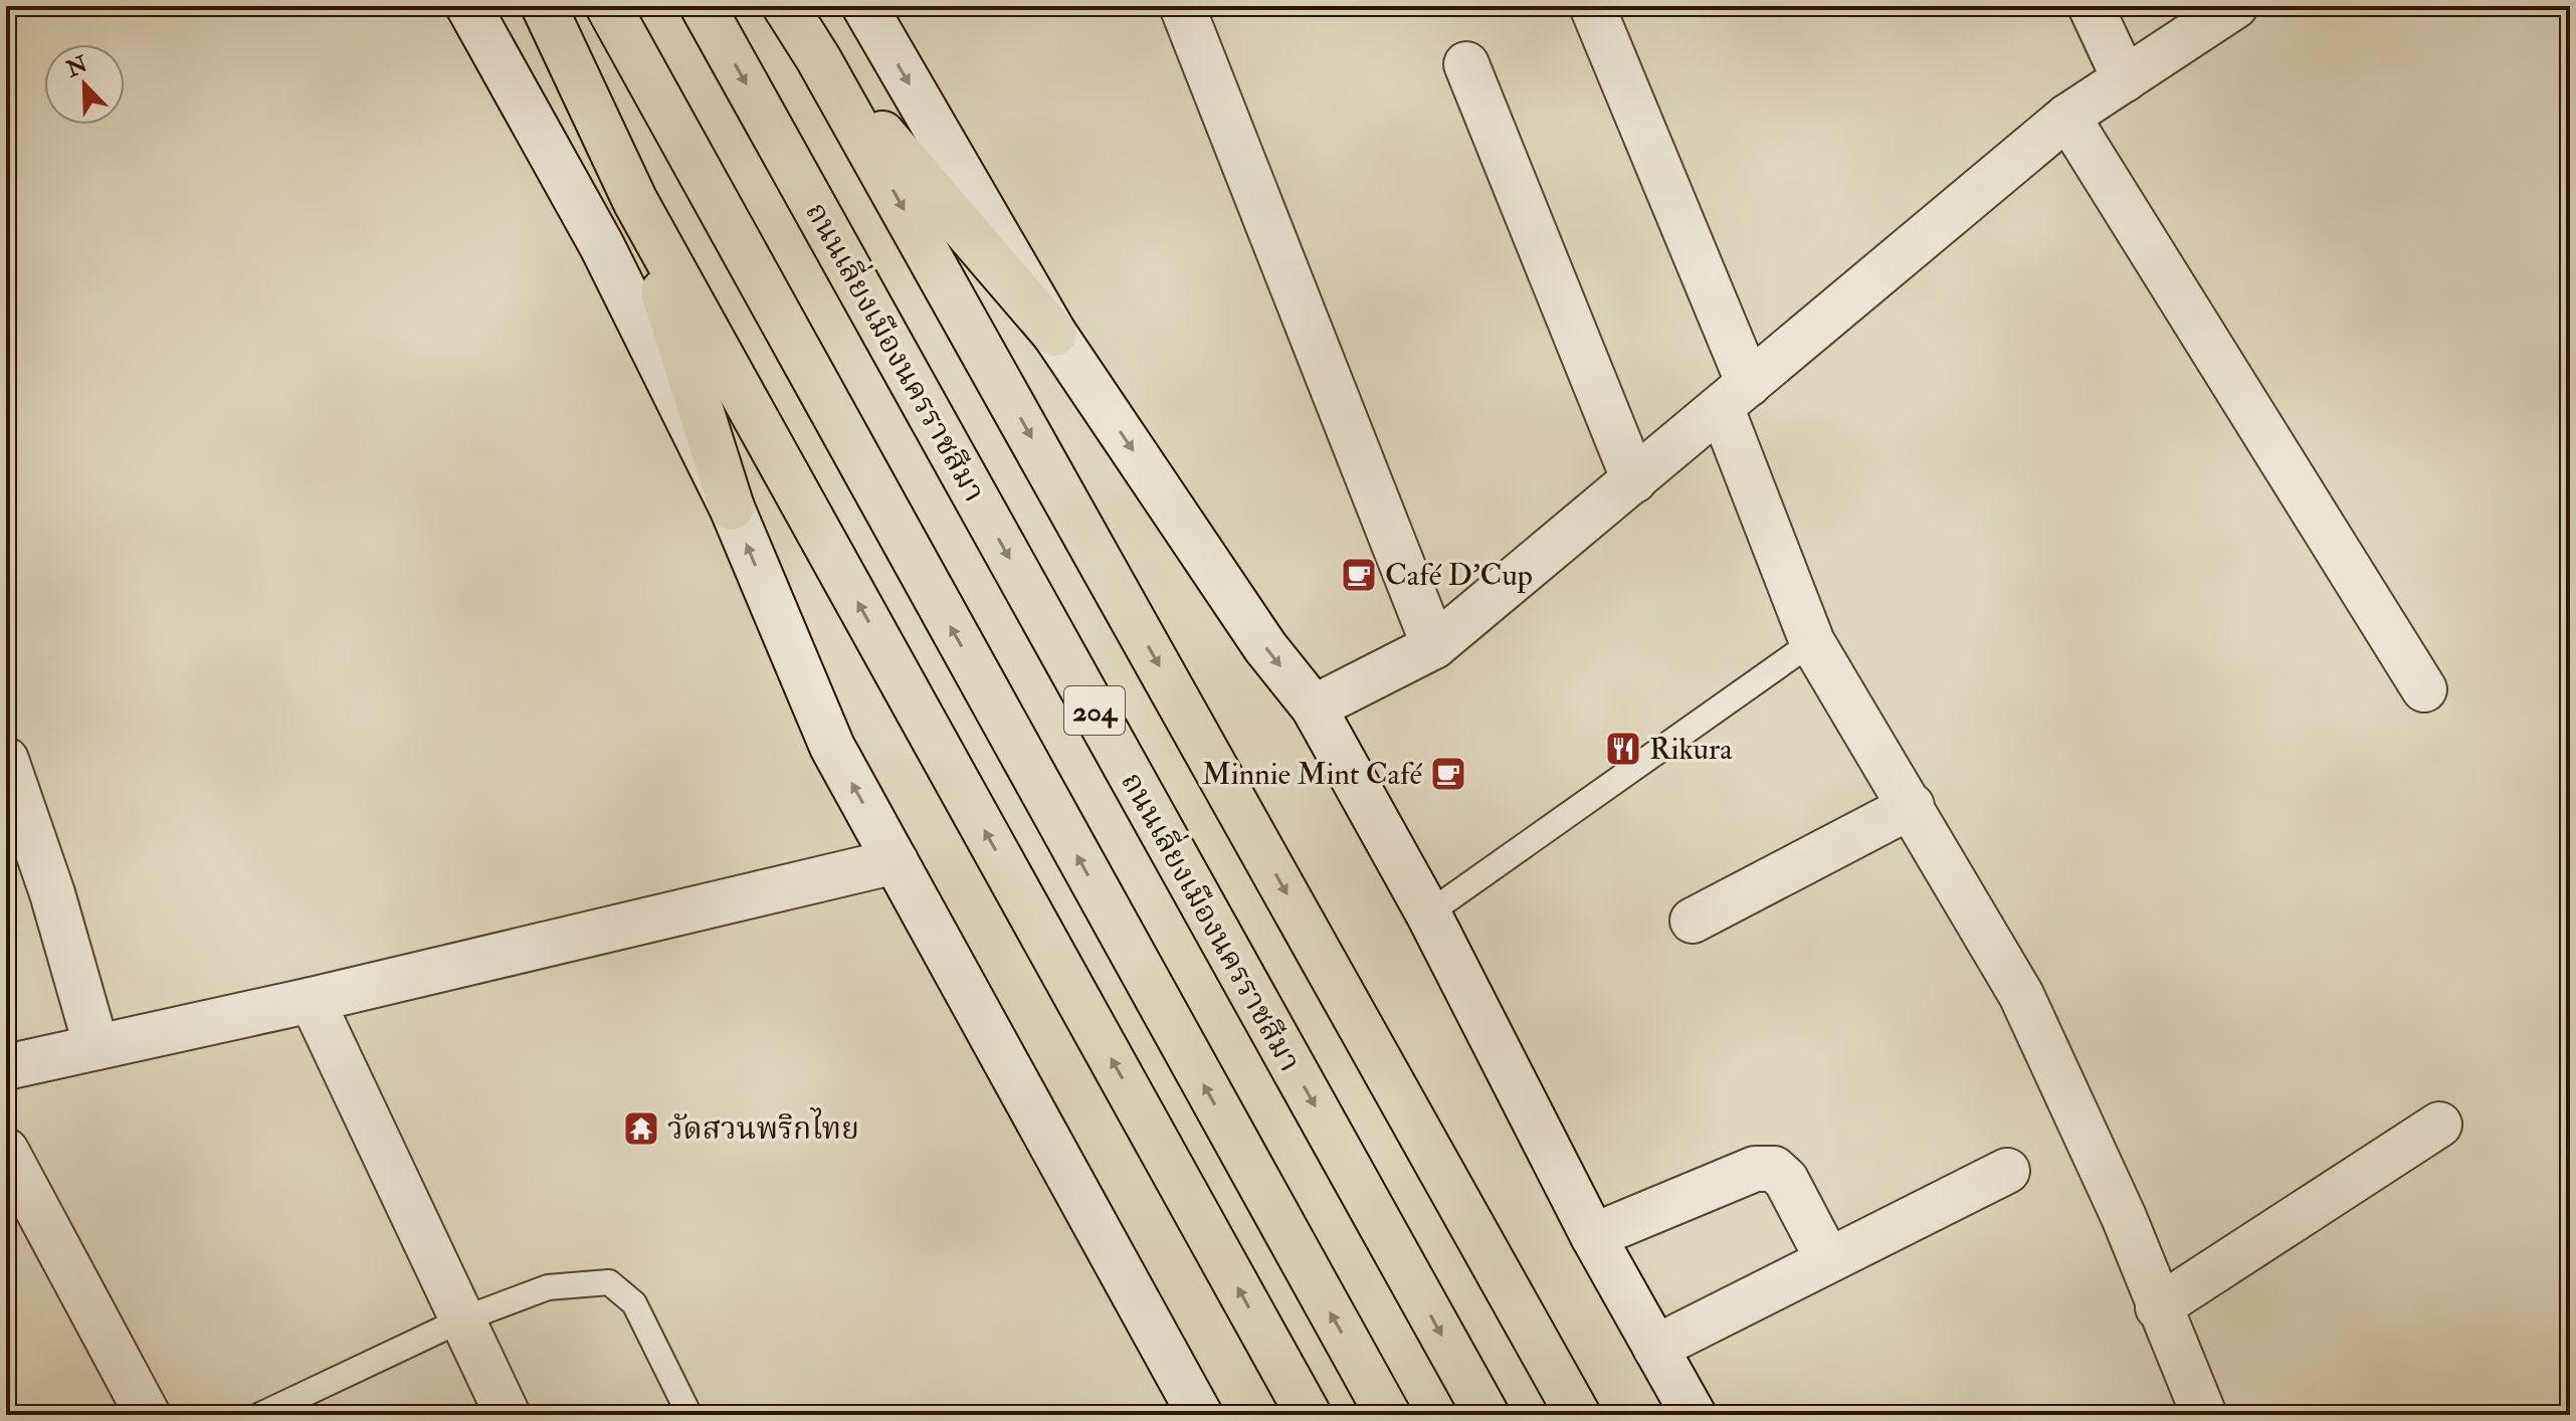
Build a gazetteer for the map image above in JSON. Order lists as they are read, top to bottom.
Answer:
{
  "streets": {
    "highway": ["ถนนเลี่ยงเมืองนครราชสีมา", "204"]
  },
  "places": {
    "cafe": ["Café D'Cup", "Minnie Mint Café"],
    "restaurant": ["Rikura"],
    "temple": ["วัดสวนพริกไทย"]
  },
  "north": "top left"
}
